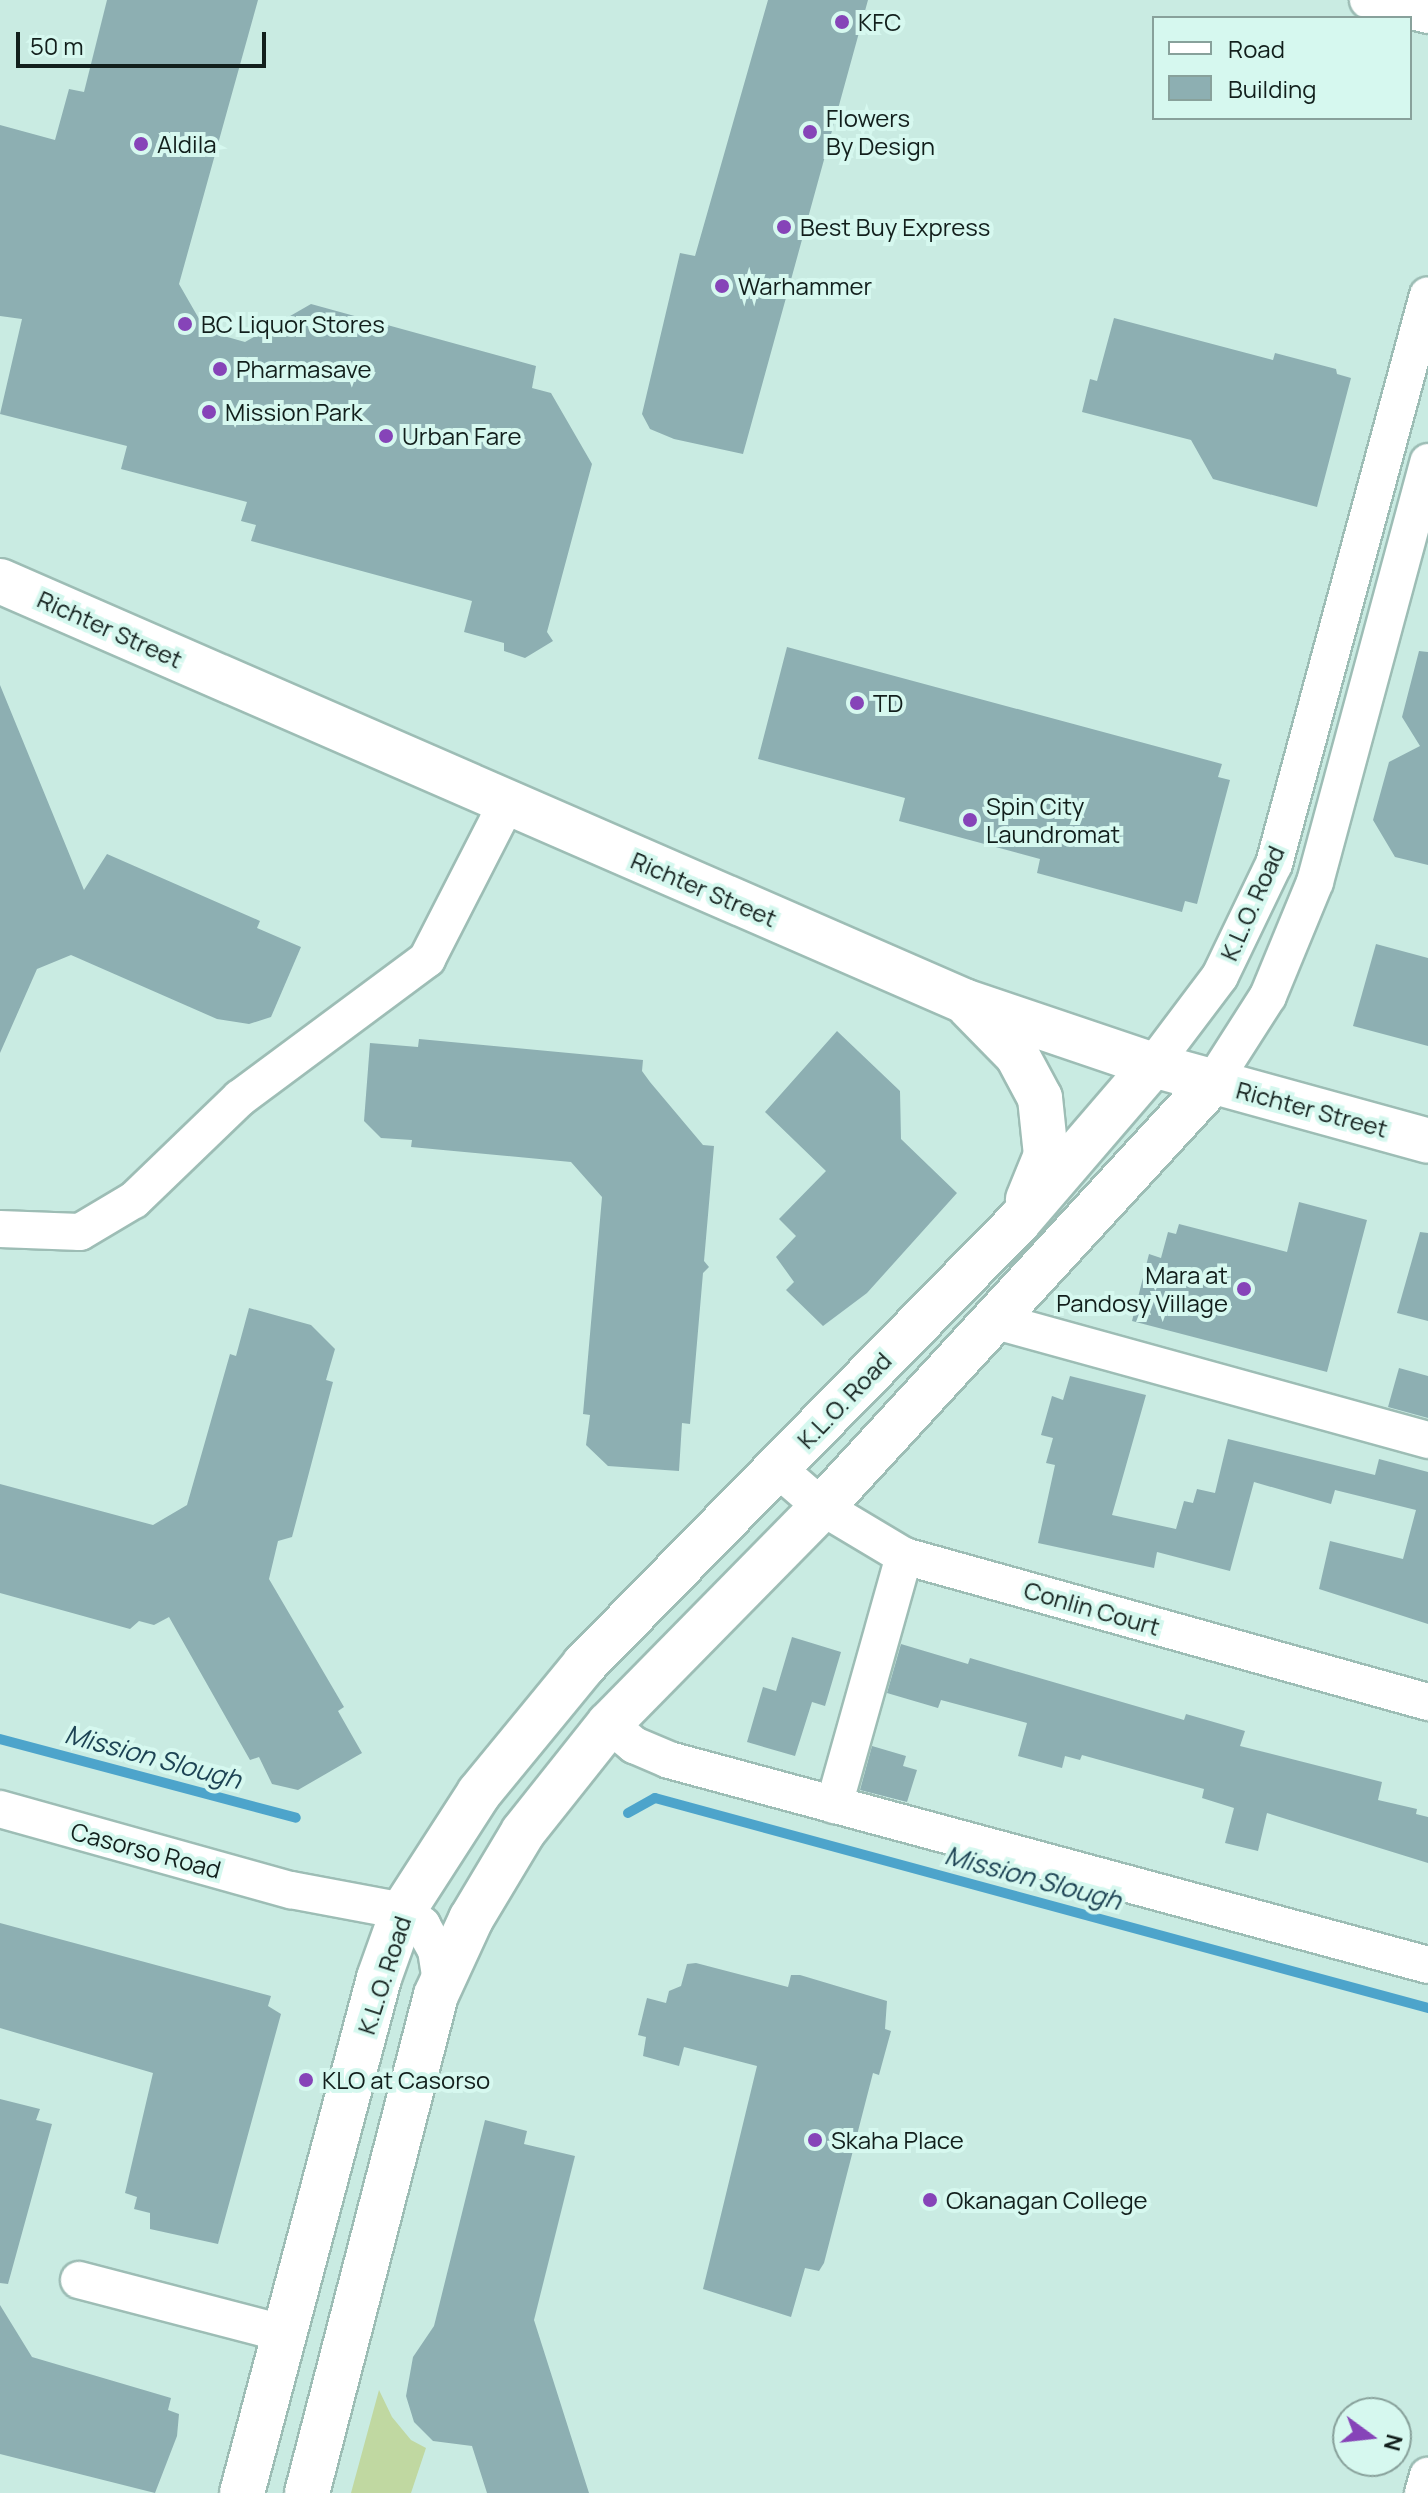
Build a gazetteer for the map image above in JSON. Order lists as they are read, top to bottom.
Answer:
{
  "streets": {
    "main road": ["Richter Street", "K.L.O. Road"],
    "street": ["Conlin Court", "Casorso Road"]
  },
  "crossings": [
    ["Richter Street", "K.L.O. Road"],
    ["K.L.O. Road", "Conlin Court"],
    ["K.L.O. Road", "Casorso Road"]
  ],
  "water": ["Mission Slough"],
  "places": [
    "KFC",
    "Flowers By Design",
    "Aldila",
    "Best Buy Express",
    "Warhammer",
    "BC Liquor Stores",
    "Pharmasave",
    "Mission Park",
    "Urban Fare",
    "TD",
    "Spin City Laundromat",
    "Mara at Pandosy Village",
    "KLO at Casorso",
    "Skaha Place",
    "Okanagan College"
  ],
  "legend": ["Road", "Building"],
  "scale_bar": "50 m",
  "north": "right"
}
